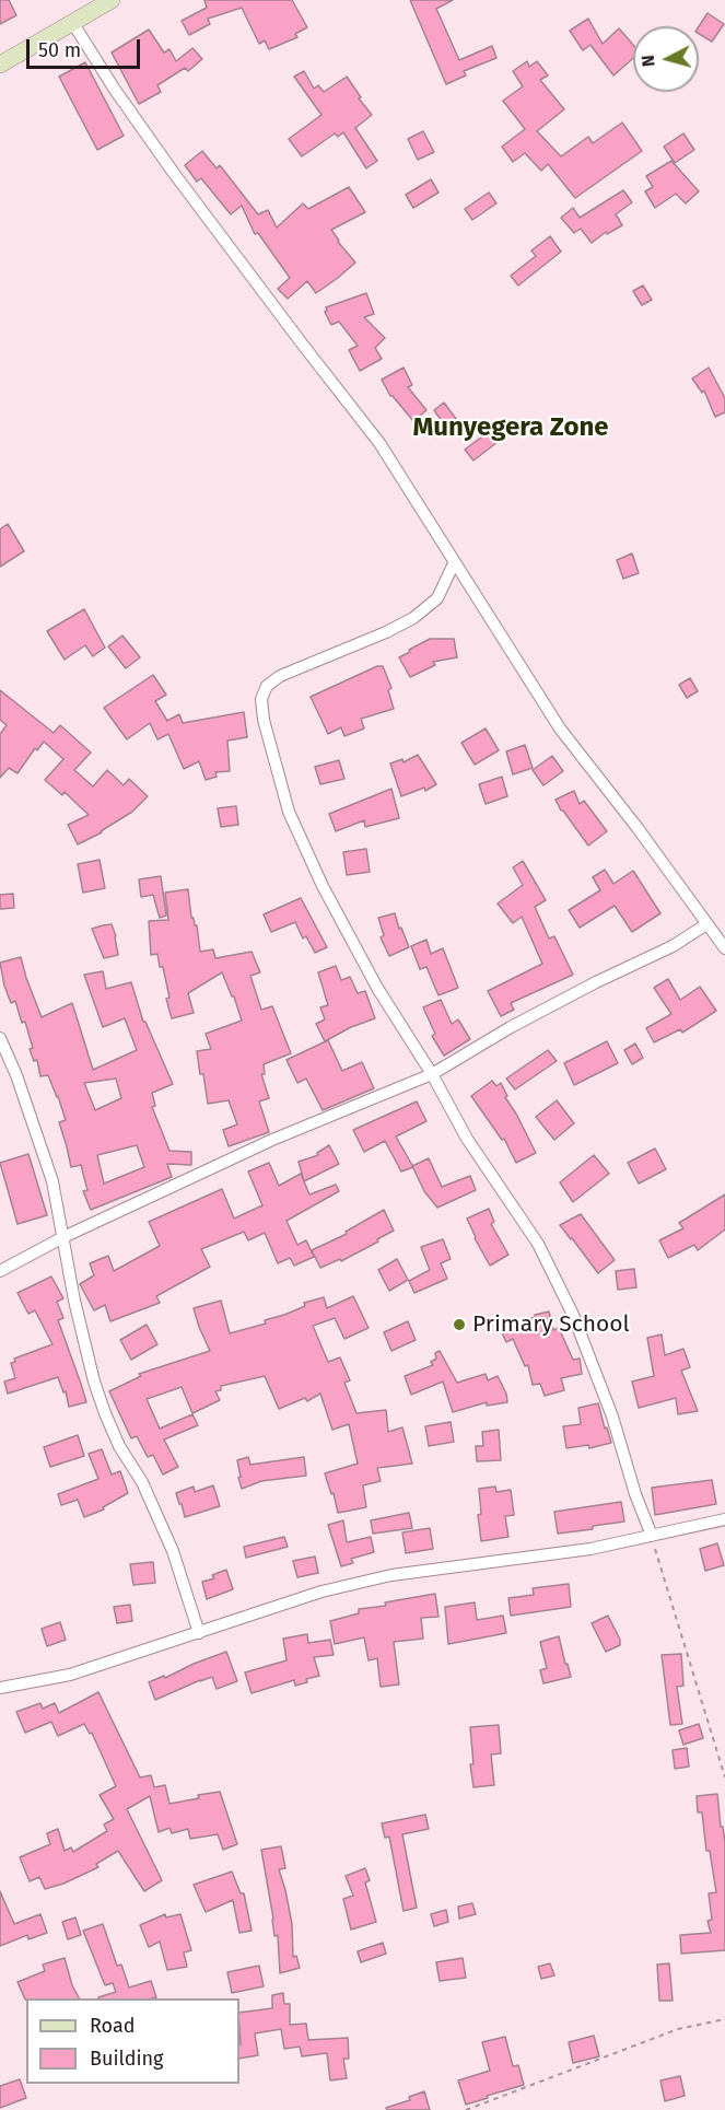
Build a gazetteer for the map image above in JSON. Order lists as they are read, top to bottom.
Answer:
{
  "districts": ["Munyegera Zone"],
  "places": ["Primary School"],
  "legend": ["Road", "Building"],
  "scale_bar": "50 m",
  "north": "left"
}
